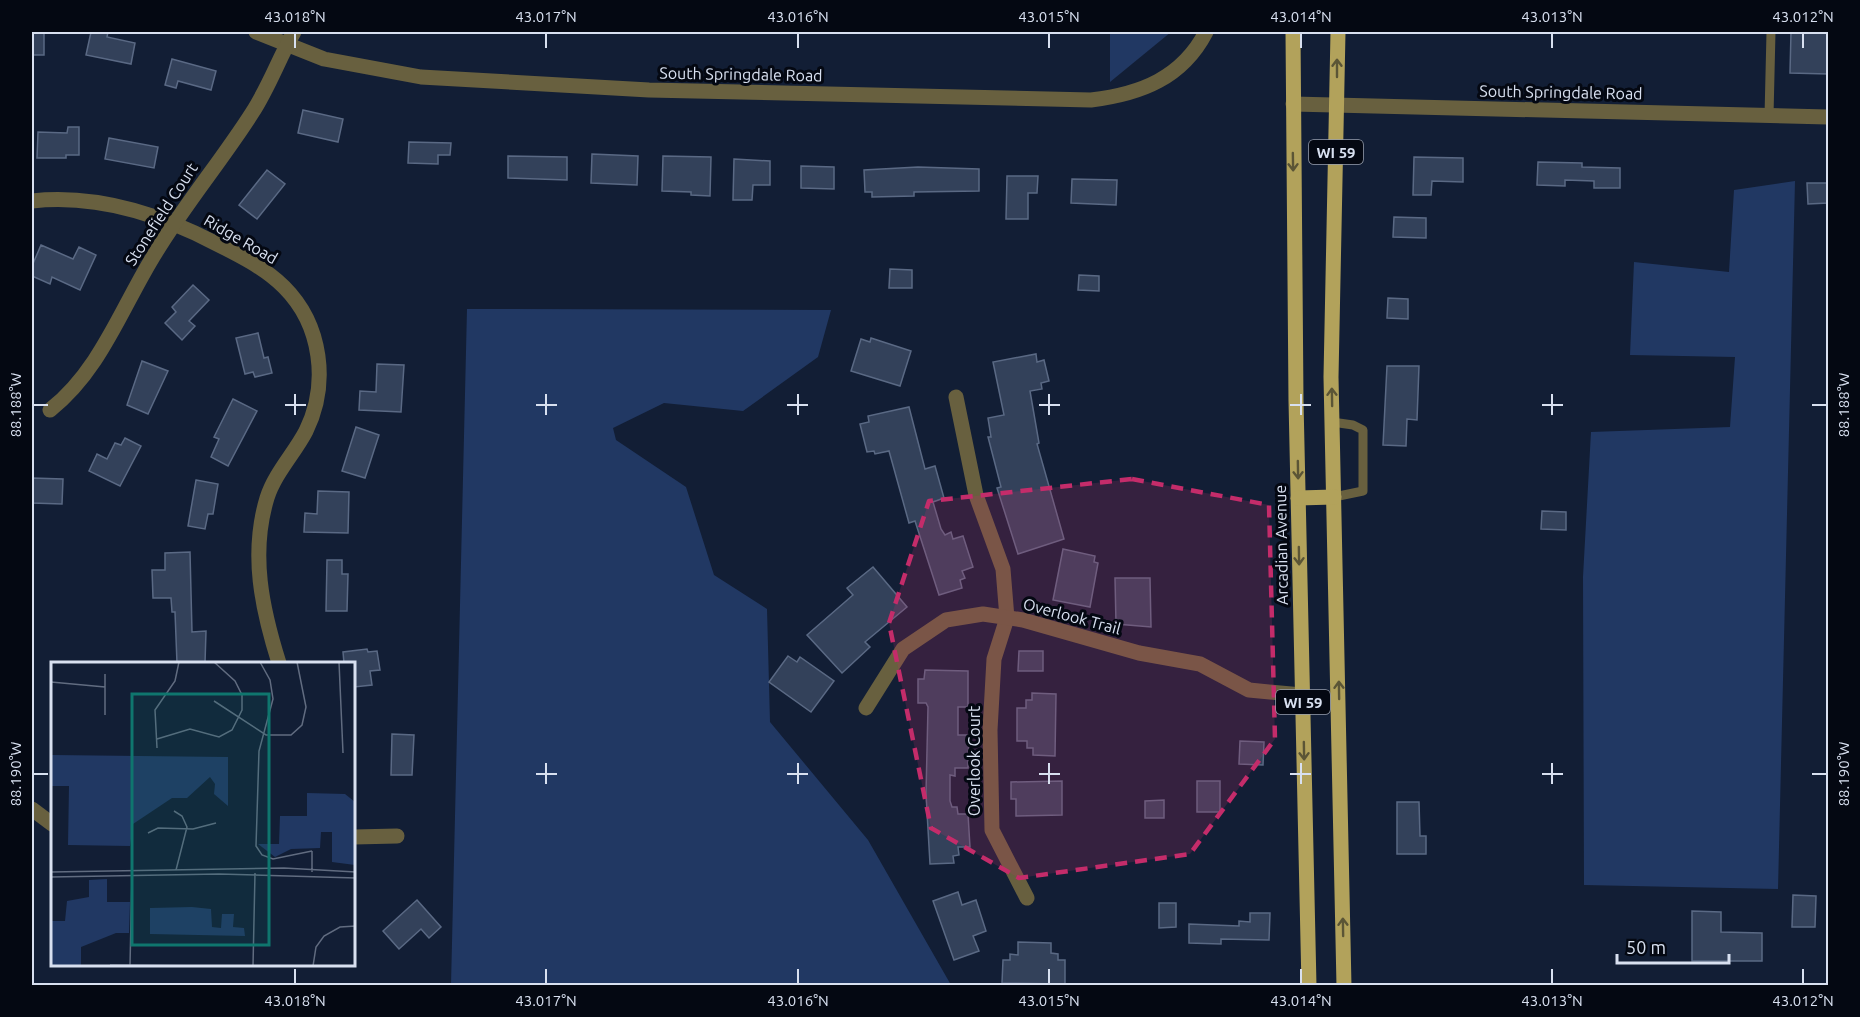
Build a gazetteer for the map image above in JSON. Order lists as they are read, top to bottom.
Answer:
{
  "streets": {
    "main road": ["WI 59", "Arcadian Avenue"],
    "street": [
      "South Springdale Road",
      "Stonefield Court",
      "Ridge Road",
      "Overlook Trail",
      "Overlook Court"
    ]
  },
  "crossings": [
    ["South Springdale Road", "WI 59"],
    ["South Springdale Road", "Stonefield Court"],
    ["South Springdale Road", "Arcadian Avenue"],
    ["WI 59", "Arcadian Avenue"],
    ["Stonefield Court", "Ridge Road"],
    ["Arcadian Avenue", "Overlook Trail"],
    ["Overlook Trail", "Overlook Court"]
  ],
  "scale_bar": "50 m",
  "coordinates": [
    "43.018°N",
    "43.017°N",
    "43.016°N",
    "43.015°N",
    "43.014°N",
    "43.013°N",
    "43.012°N",
    "88.188°W",
    "88.190°W"
  ]
}
